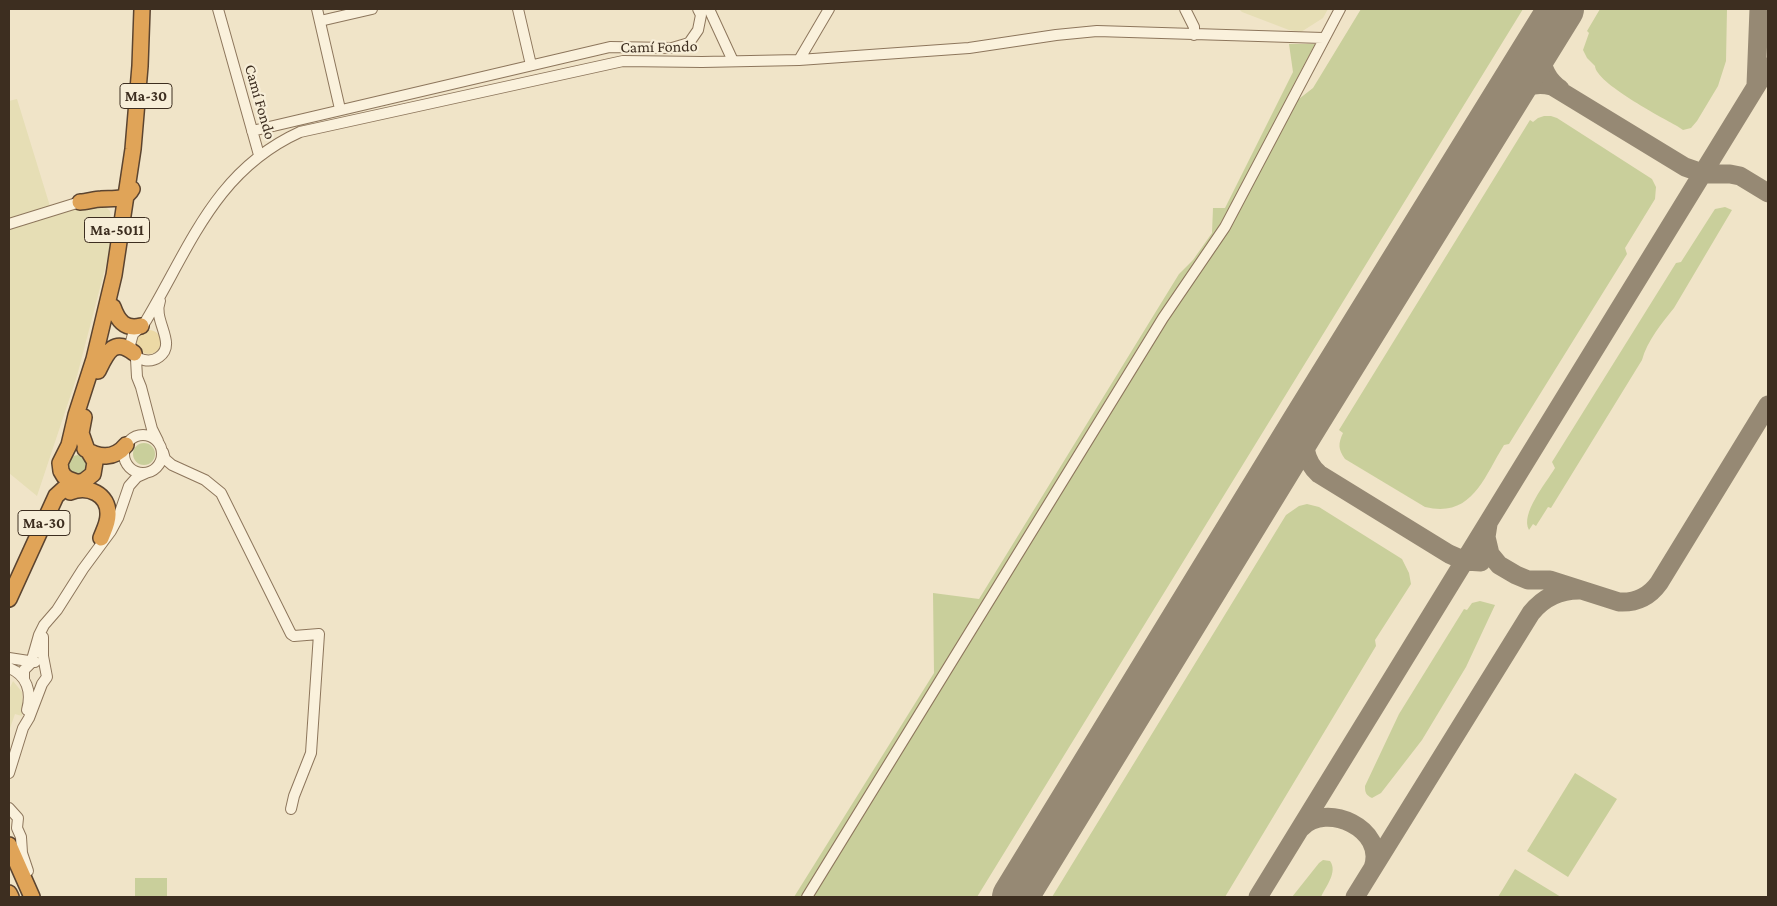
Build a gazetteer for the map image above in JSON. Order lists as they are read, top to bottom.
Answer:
{
  "streets": {
    "highway": ["Ma-30", "Ma-5011"],
    "street": ["Camí Fondo"]
  },
  "crossings": [
    ["Ma-30", "Ma-5011"]
  ]
}
